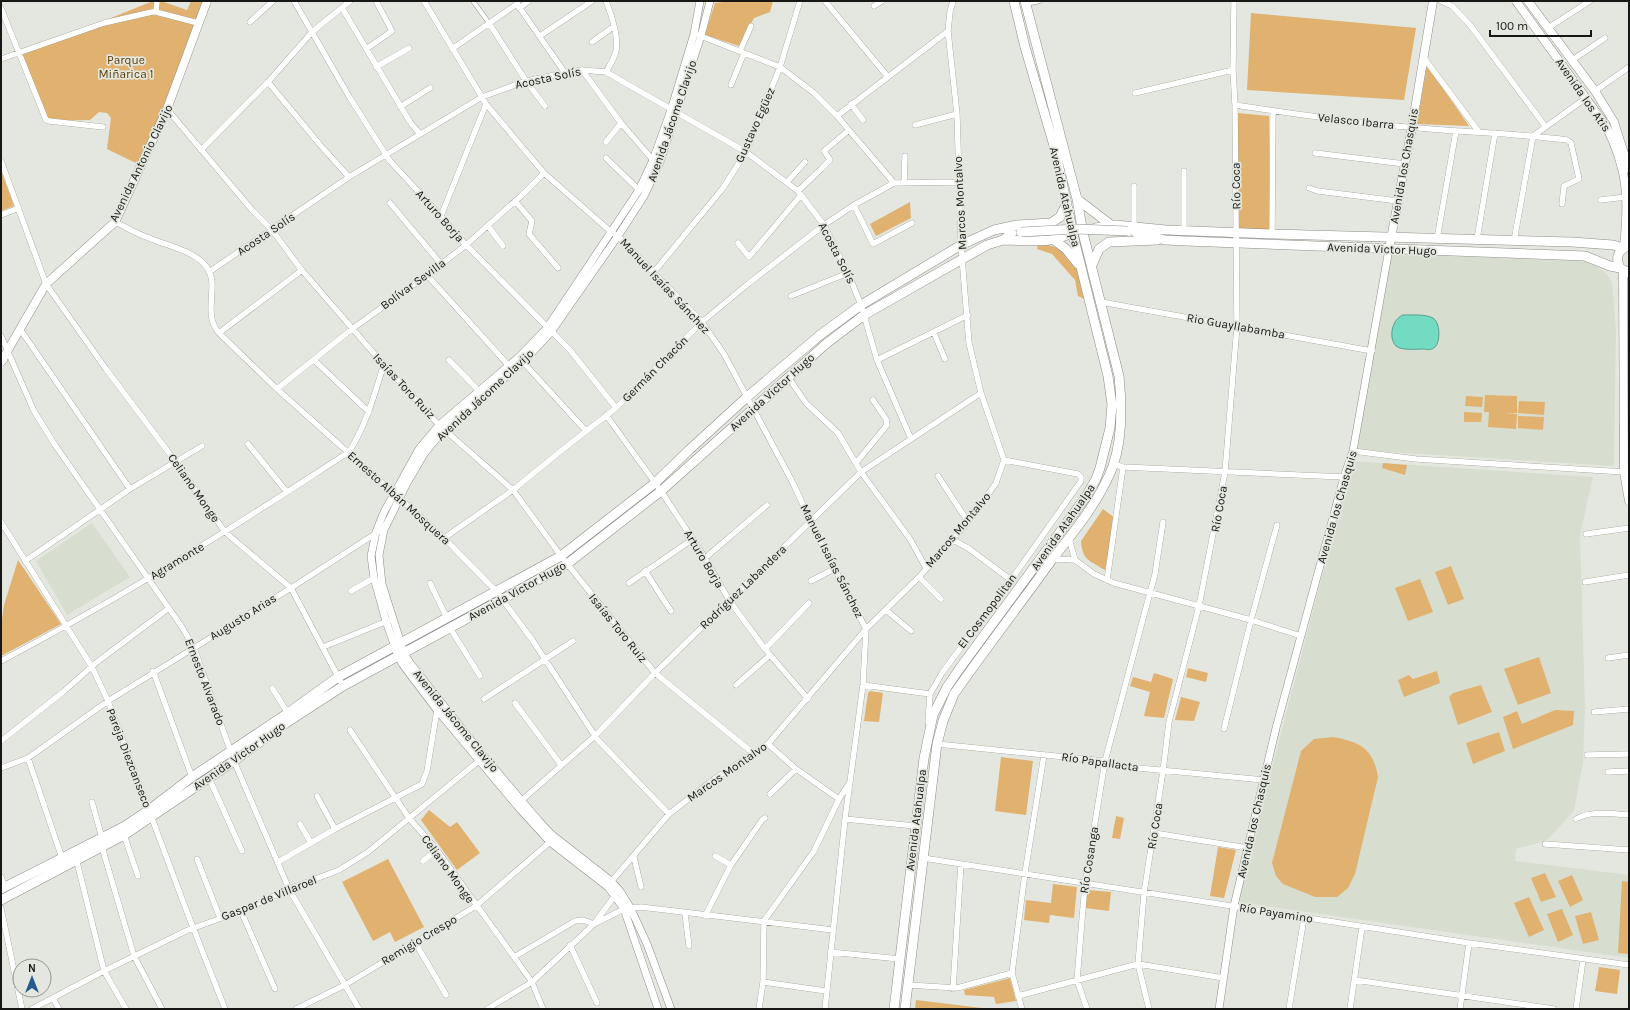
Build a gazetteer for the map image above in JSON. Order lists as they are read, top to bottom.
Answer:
{
  "streets": {
    "main road": [
      "Avenida los Atis",
      "Avenida Antonio Clavijo",
      "Avenida los Chasquis",
      "Avenida Atahualpa",
      "Avenida Victor Hugo"
    ],
    "street": [
      "Acosta Solís",
      "Avenida Jácome Clavijo",
      "Velasco Ibarra",
      "Gustavo Egüez",
      "Río Coca",
      "Marcos Montalvo",
      "Arturo Borja",
      "Bolívar Sevilla",
      "Manuel Isaías Sánchez",
      "Rio Guayllabamba",
      "Germán Chacón",
      "Isaías Toro Ruiz",
      "Celiano Monge",
      "Ernesto Albán Mosquera",
      "Agramonte",
      "Rodríguez Labandera",
      "El Cosmopolitan",
      "Augusto Arias",
      "Ernesto Alvarado",
      "Pareja Diezcanseco",
      "Río Papallacta",
      "Río Cosanga",
      "Gaspar de Villaroel",
      "Río Payamino",
      "Remigio Crespo"
    ]
  },
  "crossings": [
    ["Acosta Solís", "Avenida Jácome Clavijo"],
    ["Acosta Solís", "Gustavo Egüez"],
    ["Acosta Solís", "Arturo Borja"],
    ["Acosta Solís", "Avenida Victor Hugo"],
    ["Acosta Solís", "Manuel Isaías Sánchez"],
    ["Acosta Solís", "Germán Chacón"],
    ["Acosta Solís", "Isaías Toro Ruiz"],
    ["Acosta Solís", "Ernesto Albán Mosquera"],
    ["Acosta Solís", "Rodríguez Labandera"],
    ["Avenida los Atis", "Avenida Victor Hugo"],
    ["Avenida Jácome Clavijo", "Marcos Montalvo"],
    ["Avenida Jácome Clavijo", "Arturo Borja"],
    ["Avenida Jácome Clavijo", "Avenida Victor Hugo"],
    ["Avenida Jácome Clavijo", "Manuel Isaías Sánchez"],
    ["Avenida Jácome Clavijo", "Isaías Toro Ruiz"],
    ["Avenida Jácome Clavijo", "Ernesto Albán Mosquera"],
    ["Avenida Jácome Clavijo", "Rodríguez Labandera"],
    ["Avenida Jácome Clavijo", "Augusto Arias"],
    ["Avenida Jácome Clavijo", "Gaspar de Villaroel"],
    ["Avenida Jácome Clavijo", "Remigio Crespo"],
    ["Velasco Ibarra", "Avenida los Chasquis"],
    ["Velasco Ibarra", "Río Coca"],
    ["Gustavo Egüez", "Manuel Isaías Sánchez"],
    ["Avenida Antonio Clavijo", "Isaías Toro Ruiz"],
    ["Avenida Antonio Clavijo", "Celiano Monge"],
    ["Avenida Antonio Clavijo", "Ernesto Alvarado"],
    ["Avenida los Chasquis", "Avenida Victor Hugo"],
    ["Avenida los Chasquis", "Rio Guayllabamba"],
    ["Avenida los Chasquis", "Río Papallacta"],
    ["Avenida los Chasquis", "Río Payamino"],
    ["Río Coca", "Avenida Victor Hugo"],
    ["Río Coca", "Rio Guayllabamba"],
    ["Río Coca", "Río Papallacta"],
    ["Río Coca", "Río Payamino"],
    ["Avenida Atahualpa", "Avenida Victor Hugo"],
    ["Avenida Atahualpa", "Rio Guayllabamba"],
    ["Avenida Atahualpa", "Río Papallacta"],
    ["Avenida Atahualpa", "Río Payamino"],
    ["Marcos Montalvo", "Arturo Borja"],
    ["Marcos Montalvo", "Avenida Victor Hugo"],
    ["Marcos Montalvo", "Manuel Isaías Sánchez"],
    ["Marcos Montalvo", "Germán Chacón"],
    ["Marcos Montalvo", "Isaías Toro Ruiz"],
    ["Marcos Montalvo", "Ernesto Albán Mosquera"],
    ["Marcos Montalvo", "Rodríguez Labandera"],
    ["Marcos Montalvo", "El Cosmopolitan"],
    ["Arturo Borja", "Avenida Victor Hugo"],
    ["Arturo Borja", "Bolívar Sevilla"],
    ["Arturo Borja", "Germán Chacón"],
    ["Arturo Borja", "Rodríguez Labandera"],
    ["Avenida Victor Hugo", "Manuel Isaías Sánchez"],
    ["Avenida Victor Hugo", "Isaías Toro Ruiz"],
    ["Avenida Victor Hugo", "Celiano Monge"],
    ["Avenida Victor Hugo", "Ernesto Albán Mosquera"],
    ["Avenida Victor Hugo", "Ernesto Alvarado"],
    ["Avenida Victor Hugo", "Pareja Diezcanseco"],
    ["Bolívar Sevilla", "Manuel Isaías Sánchez"],
    ["Bolívar Sevilla", "Isaías Toro Ruiz"],
    ["Bolívar Sevilla", "Ernesto Albán Mosquera"],
    ["Manuel Isaías Sánchez", "Germán Chacón"],
    ["Manuel Isaías Sánchez", "Rodríguez Labandera"],
    ["Germán Chacón", "Isaías Toro Ruiz"],
    ["Germán Chacón", "Ernesto Albán Mosquera"],
    ["Isaías Toro Ruiz", "Agramonte"],
    ["Isaías Toro Ruiz", "Rodríguez Labandera"],
    ["Celiano Monge", "Agramonte"],
    ["Celiano Monge", "Augusto Arias"],
    ["Celiano Monge", "Gaspar de Villaroel"],
    ["Celiano Monge", "Remigio Crespo"],
    ["Ernesto Albán Mosquera", "Agramonte"],
    ["Ernesto Albán Mosquera", "Rodríguez Labandera"],
    ["Agramonte", "Ernesto Alvarado"],
    ["Agramonte", "Pareja Diezcanseco"],
    ["Augusto Arias", "Ernesto Alvarado"],
    ["Augusto Arias", "Pareja Diezcanseco"],
    ["Ernesto Alvarado", "Gaspar de Villaroel"],
    ["Ernesto Alvarado", "Remigio Crespo"],
    ["Pareja Diezcanseco", "Gaspar de Villaroel"],
    ["Río Papallacta", "Río Cosanga"],
    ["Río Cosanga", "Río Payamino"]
  ],
  "parks": ["Parque Miñarica 1"],
  "scale_bar": "100 m",
  "north": "top"
}
